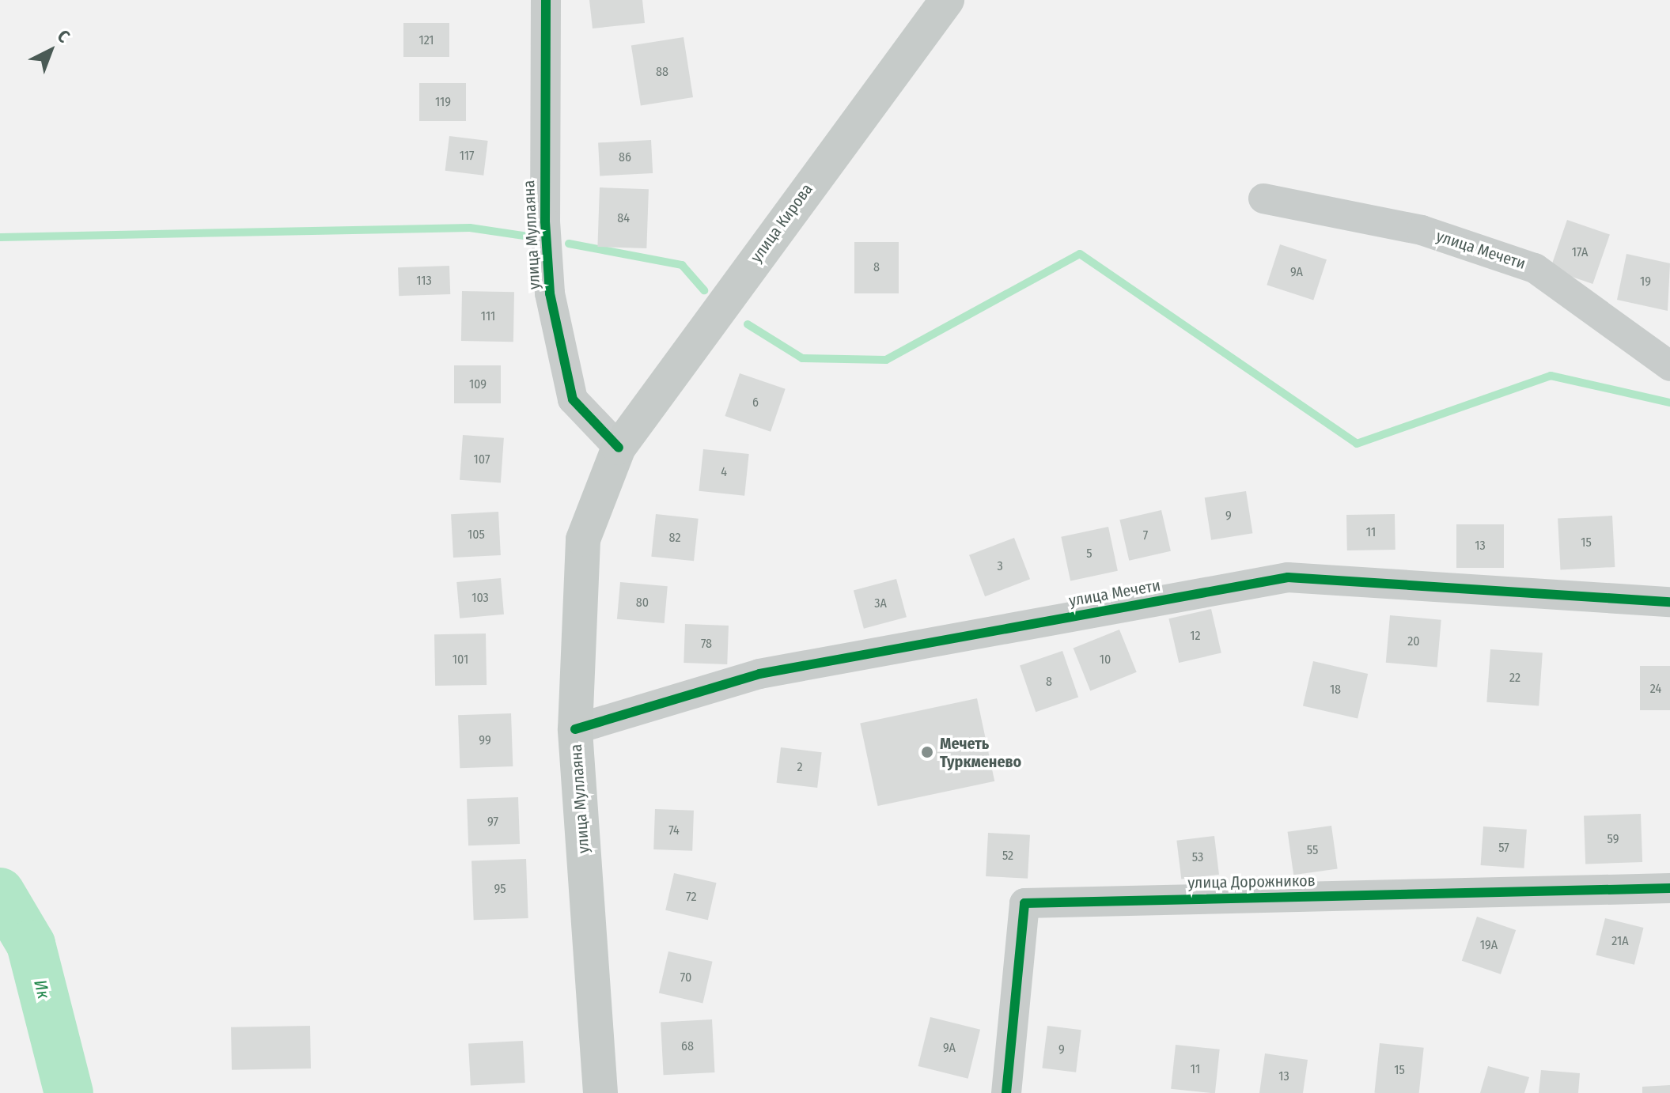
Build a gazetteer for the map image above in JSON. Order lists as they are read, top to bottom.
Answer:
{
  "streets": {
    "main road": ["улица Кирова", "улица Муллаяна"],
    "street": ["улица Мечети", "улица Дорожников"]
  },
  "crossings": [
    ["улица Кирова", "улица Муллаяна"],
    ["улица Муллаяна", "улица Мечети"]
  ],
  "water": ["Ик"],
  "places": ["Мечеть Туркменево"],
  "house_numbers": [
    "121",
    "88",
    "119",
    "117",
    "86",
    "84",
    "17А",
    "8",
    "9А",
    "113",
    "19",
    "111",
    "109",
    "6",
    "107",
    "4",
    "9",
    "11",
    "105",
    "7",
    "82",
    "15",
    "13",
    "5",
    "3",
    "103",
    "80",
    "3А",
    "12",
    "20",
    "78",
    "101",
    "10",
    "22",
    "8",
    "24",
    "18",
    "99",
    "2",
    "97",
    "74",
    "59",
    "57",
    "55",
    "52",
    "53",
    "95",
    "72",
    "21А",
    "19А",
    "70",
    "68",
    "9А",
    "9",
    "11",
    "15",
    "13"
  ],
  "north": "top right"
}
